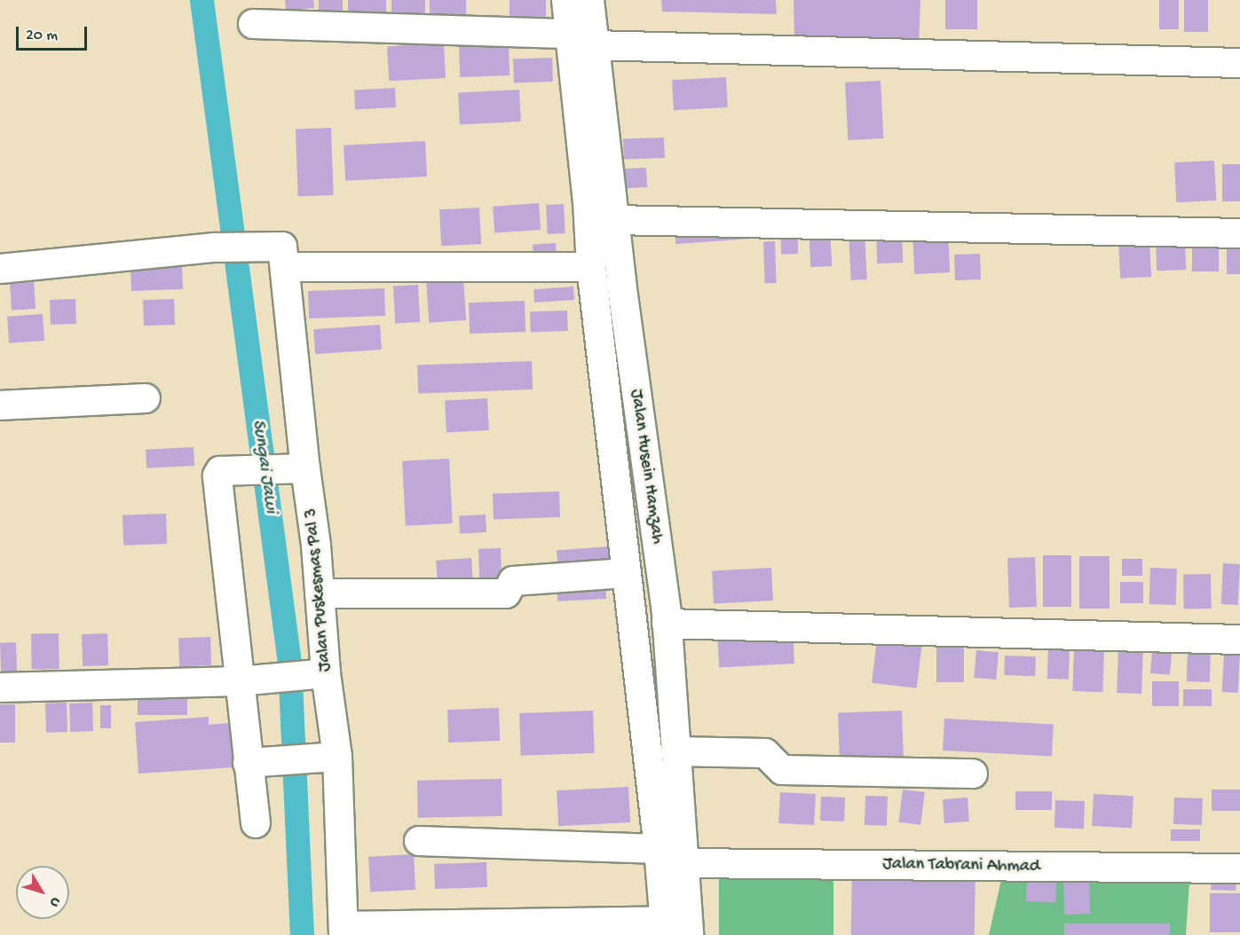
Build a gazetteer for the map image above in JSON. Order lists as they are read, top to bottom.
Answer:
{
  "streets": {
    "street": ["Jalan Husein Hamzah", "Jalan Puskesmas Pal 3", "Jalan Tabrani Ahmad"]
  },
  "crossings": [
    ["Jalan Husein Hamzah", "Jalan Tabrani Ahmad"]
  ],
  "water": ["Sungai Jawi"],
  "scale_bar": "20 m",
  "north": "bottom right"
}
